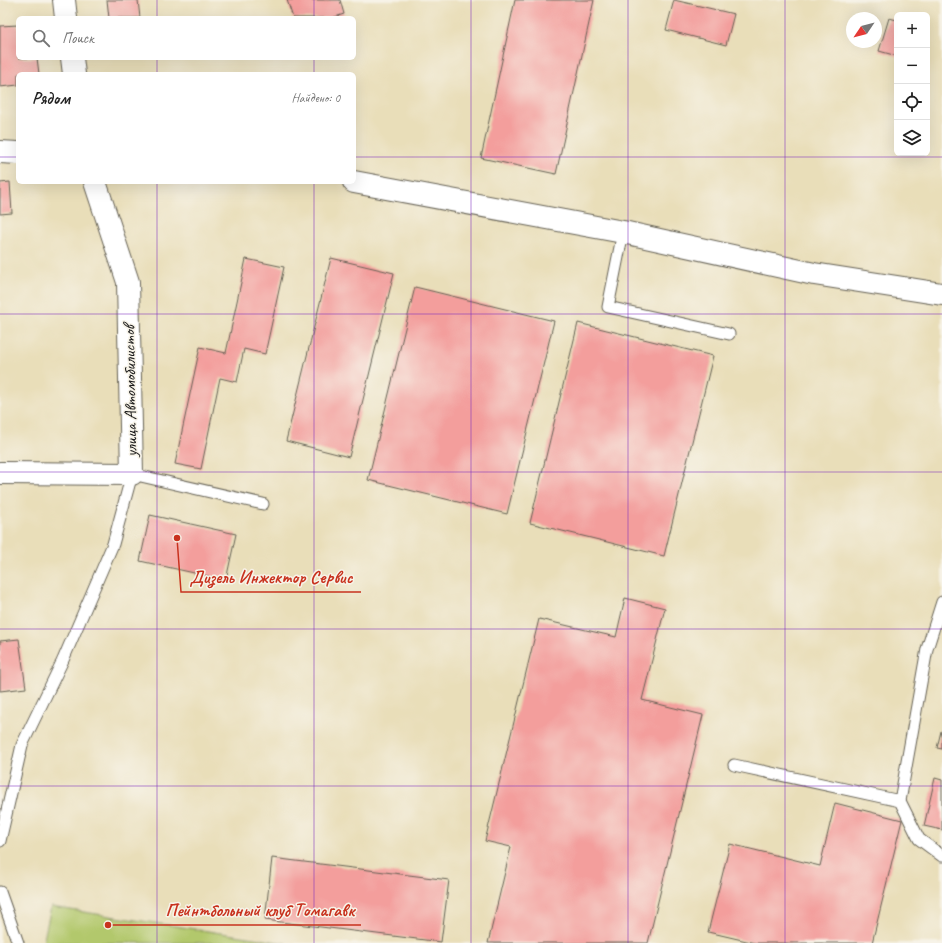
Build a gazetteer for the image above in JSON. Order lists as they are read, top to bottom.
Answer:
{
  "streets": {
    "street": ["улица Автомобилистов"]
  },
  "places": ["Дизель Инжектор Сервис", "Пейнтбольный клуб Томагавк"],
  "north": "bottom left",
  "page": {
    "map_buttons": ["+", "−"],
    "search": "Поиск",
    "heading": ["Рядом", "Найдено: 0"]
  }
}
